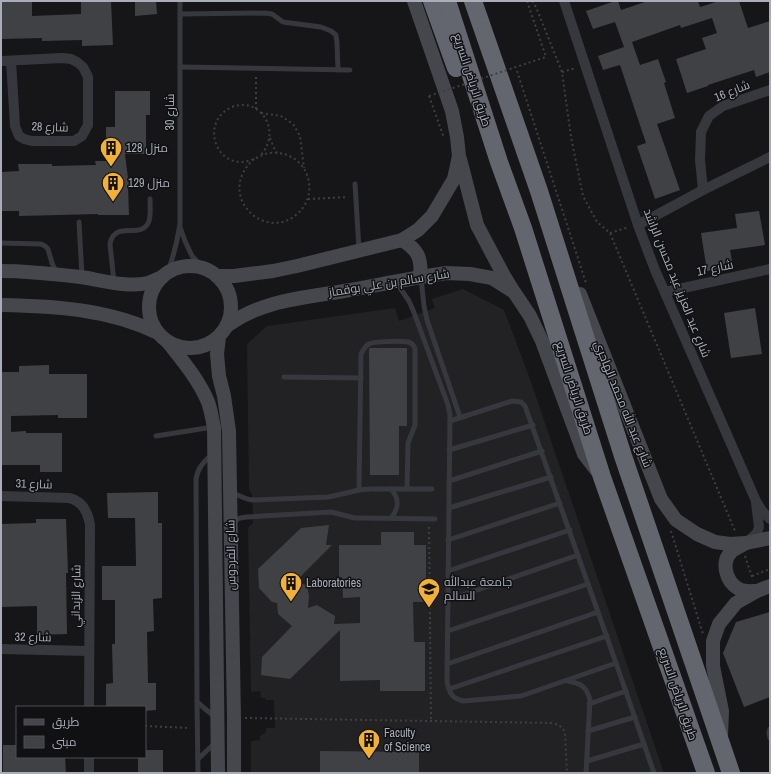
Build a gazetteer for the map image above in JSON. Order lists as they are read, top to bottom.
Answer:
{
  "streets": {
    "highway": ["طريق الرياض السريع"],
    "main road": ["شارع سالم بن علي بوقماز", "شارع عبد الله محمد الهاجري", "شارع الفردوس"],
    "street": [
      "شارع 16",
      "شارع 28",
      "شارع 17",
      "شارع عبد العزيز عبد محسن الراشد",
      "شارع 31",
      "شارع الزبداني",
      "شارع 32"
    ],
    "lane": ["شارع 30"]
  },
  "crossings": [
    ["طريق الرياض السريع", "شارع سالم بن علي بوقماز"],
    ["طريق الرياض السريع", "شارع عبد الله محمد الهاجري"],
    ["شارع 30", "شارع سالم بن علي بوقماز"],
    ["شارع 30", "شارع الفردوس"],
    ["شارع 17", "شارع عبد العزيز عبد محسن الراشد"],
    ["شارع سالم بن علي بوقماز", "شارع الفردوس"],
    ["شارع عبد العزيز عبد محسن الراشد", "شارع عبد الله محمد الهاجري"],
    ["شارع 31", "شارع الزبداني"],
    ["شارع الزبداني", "شارع 32"]
  ],
  "places": {
    "building": [
      "منزل 128",
      "منزل 129",
      "Laboratories",
      "Faculty of Science"
    ],
    "school or university": ["جامعة عبدالله السالم"]
  },
  "legend": ["طريق", "مبنى"]
}
